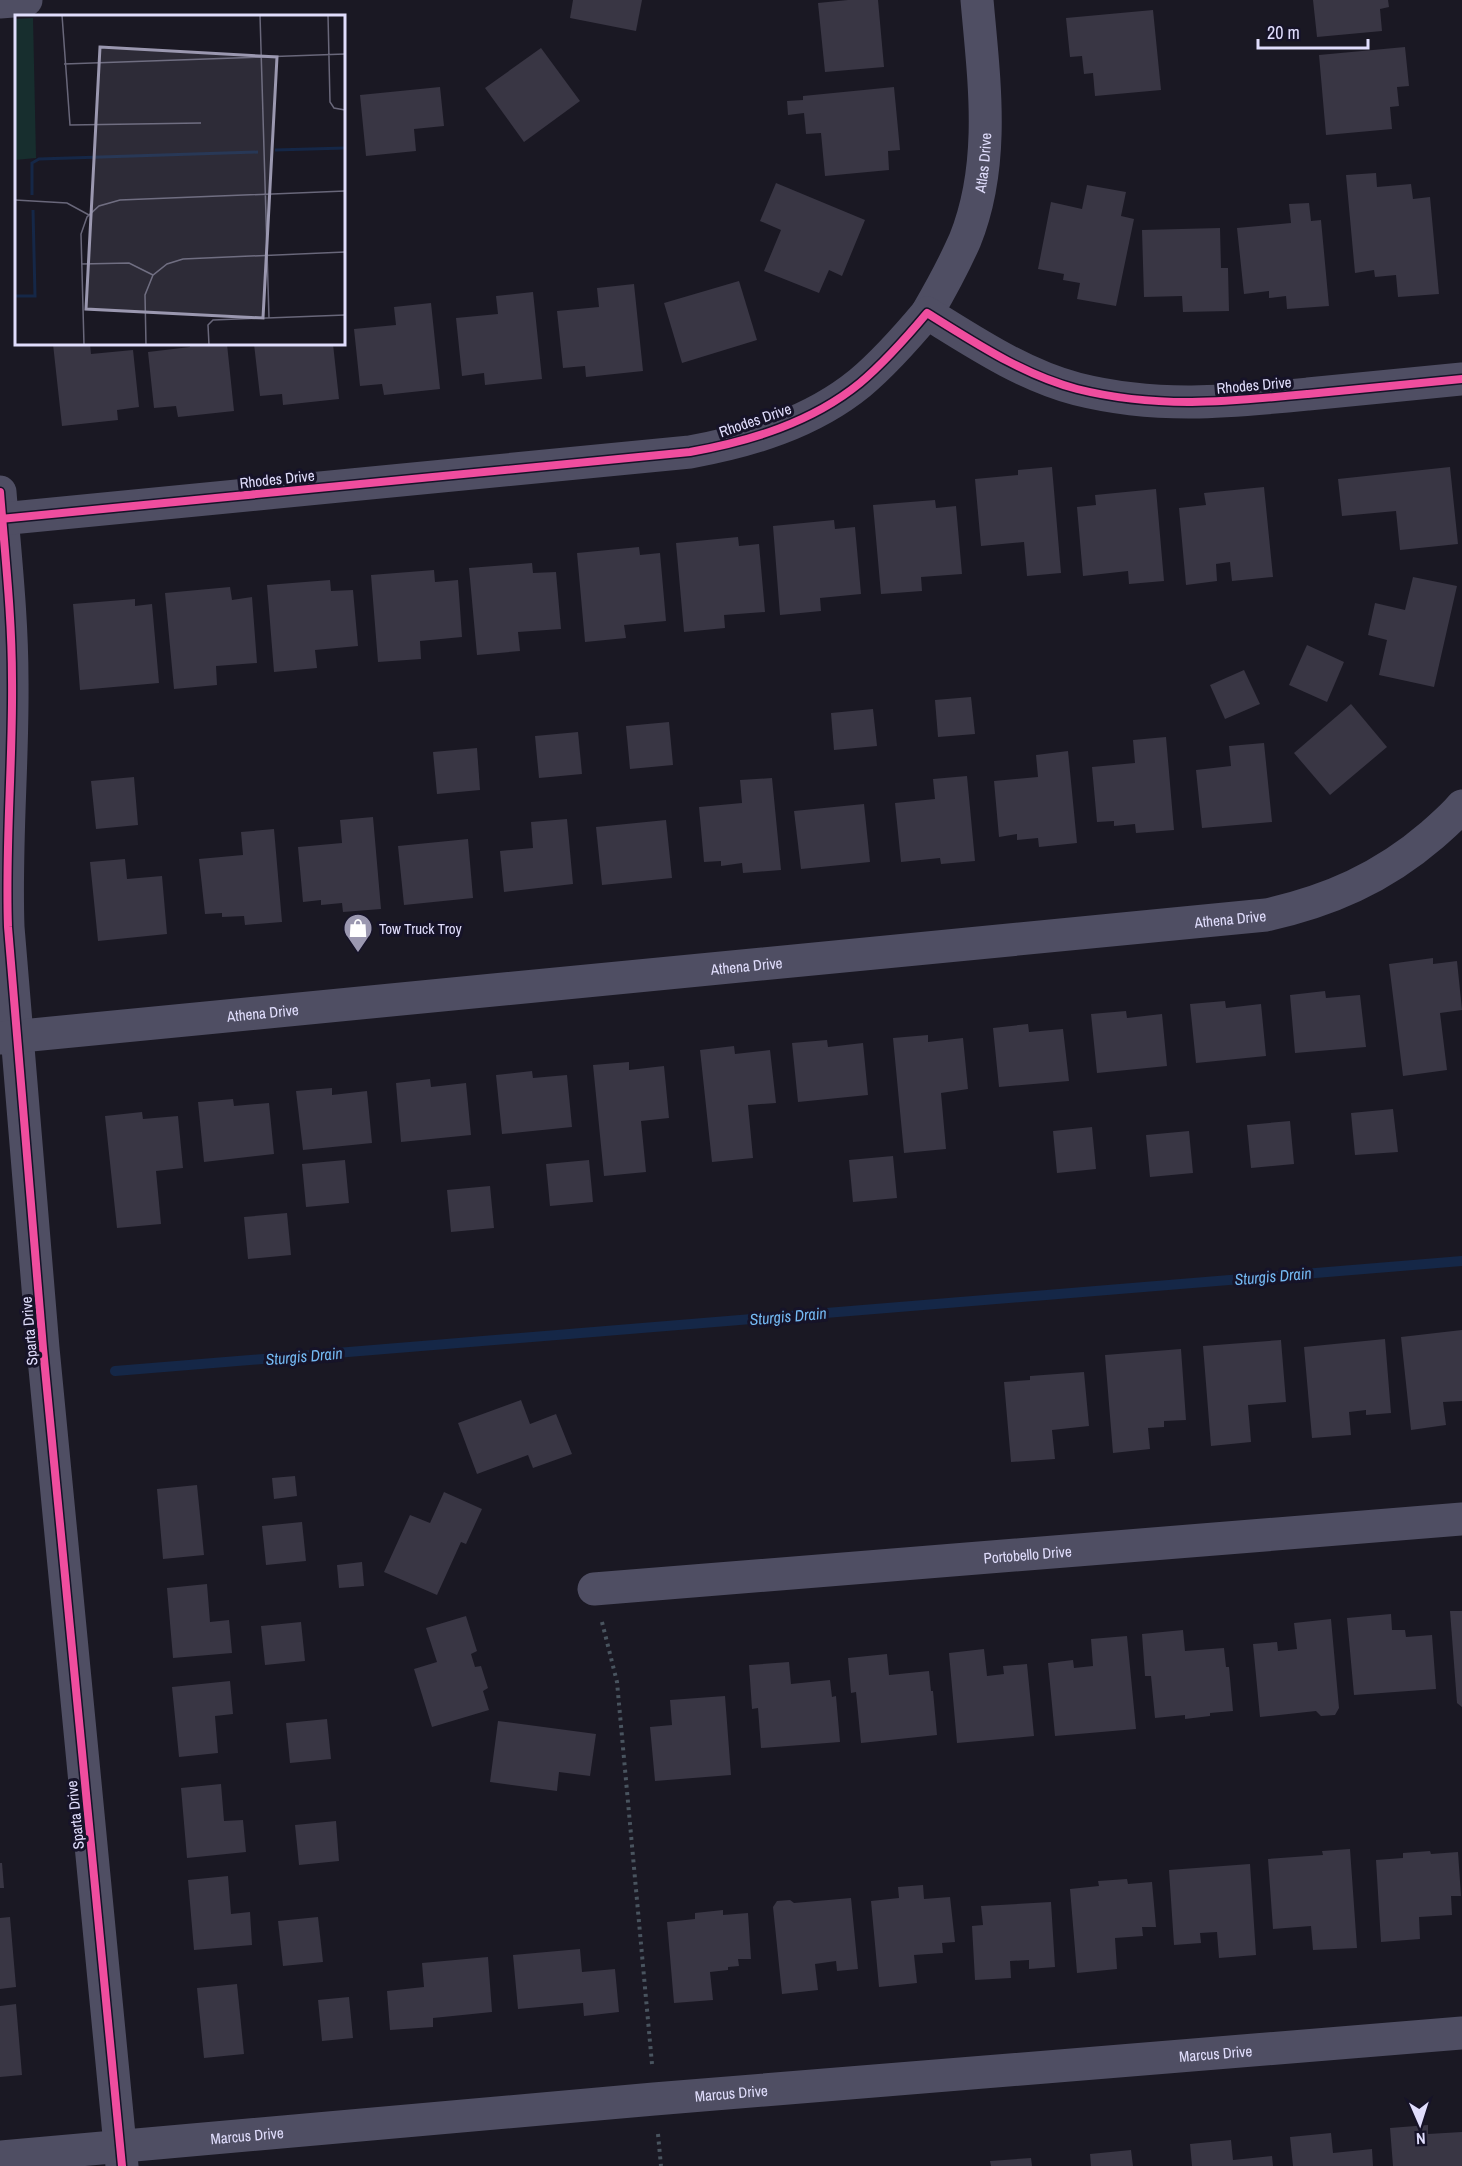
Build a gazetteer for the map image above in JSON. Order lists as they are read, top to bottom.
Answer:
{
  "streets": {
    "street": [
      "Atlas Drive",
      "Rhodes Drive",
      "Athena Drive",
      "Sparta Drive",
      "Portobello Drive",
      "Marcus Drive"
    ]
  },
  "crossings": [
    ["Atlas Drive", "Rhodes Drive"],
    ["Rhodes Drive", "Sparta Drive"],
    ["Athena Drive", "Sparta Drive"],
    ["Sparta Drive", "Marcus Drive"]
  ],
  "water": ["Sturgis Drain"],
  "places": {
    "shop": ["Tow Truck Troy"]
  },
  "scale_bar": "20 m",
  "north": "bottom"
}
